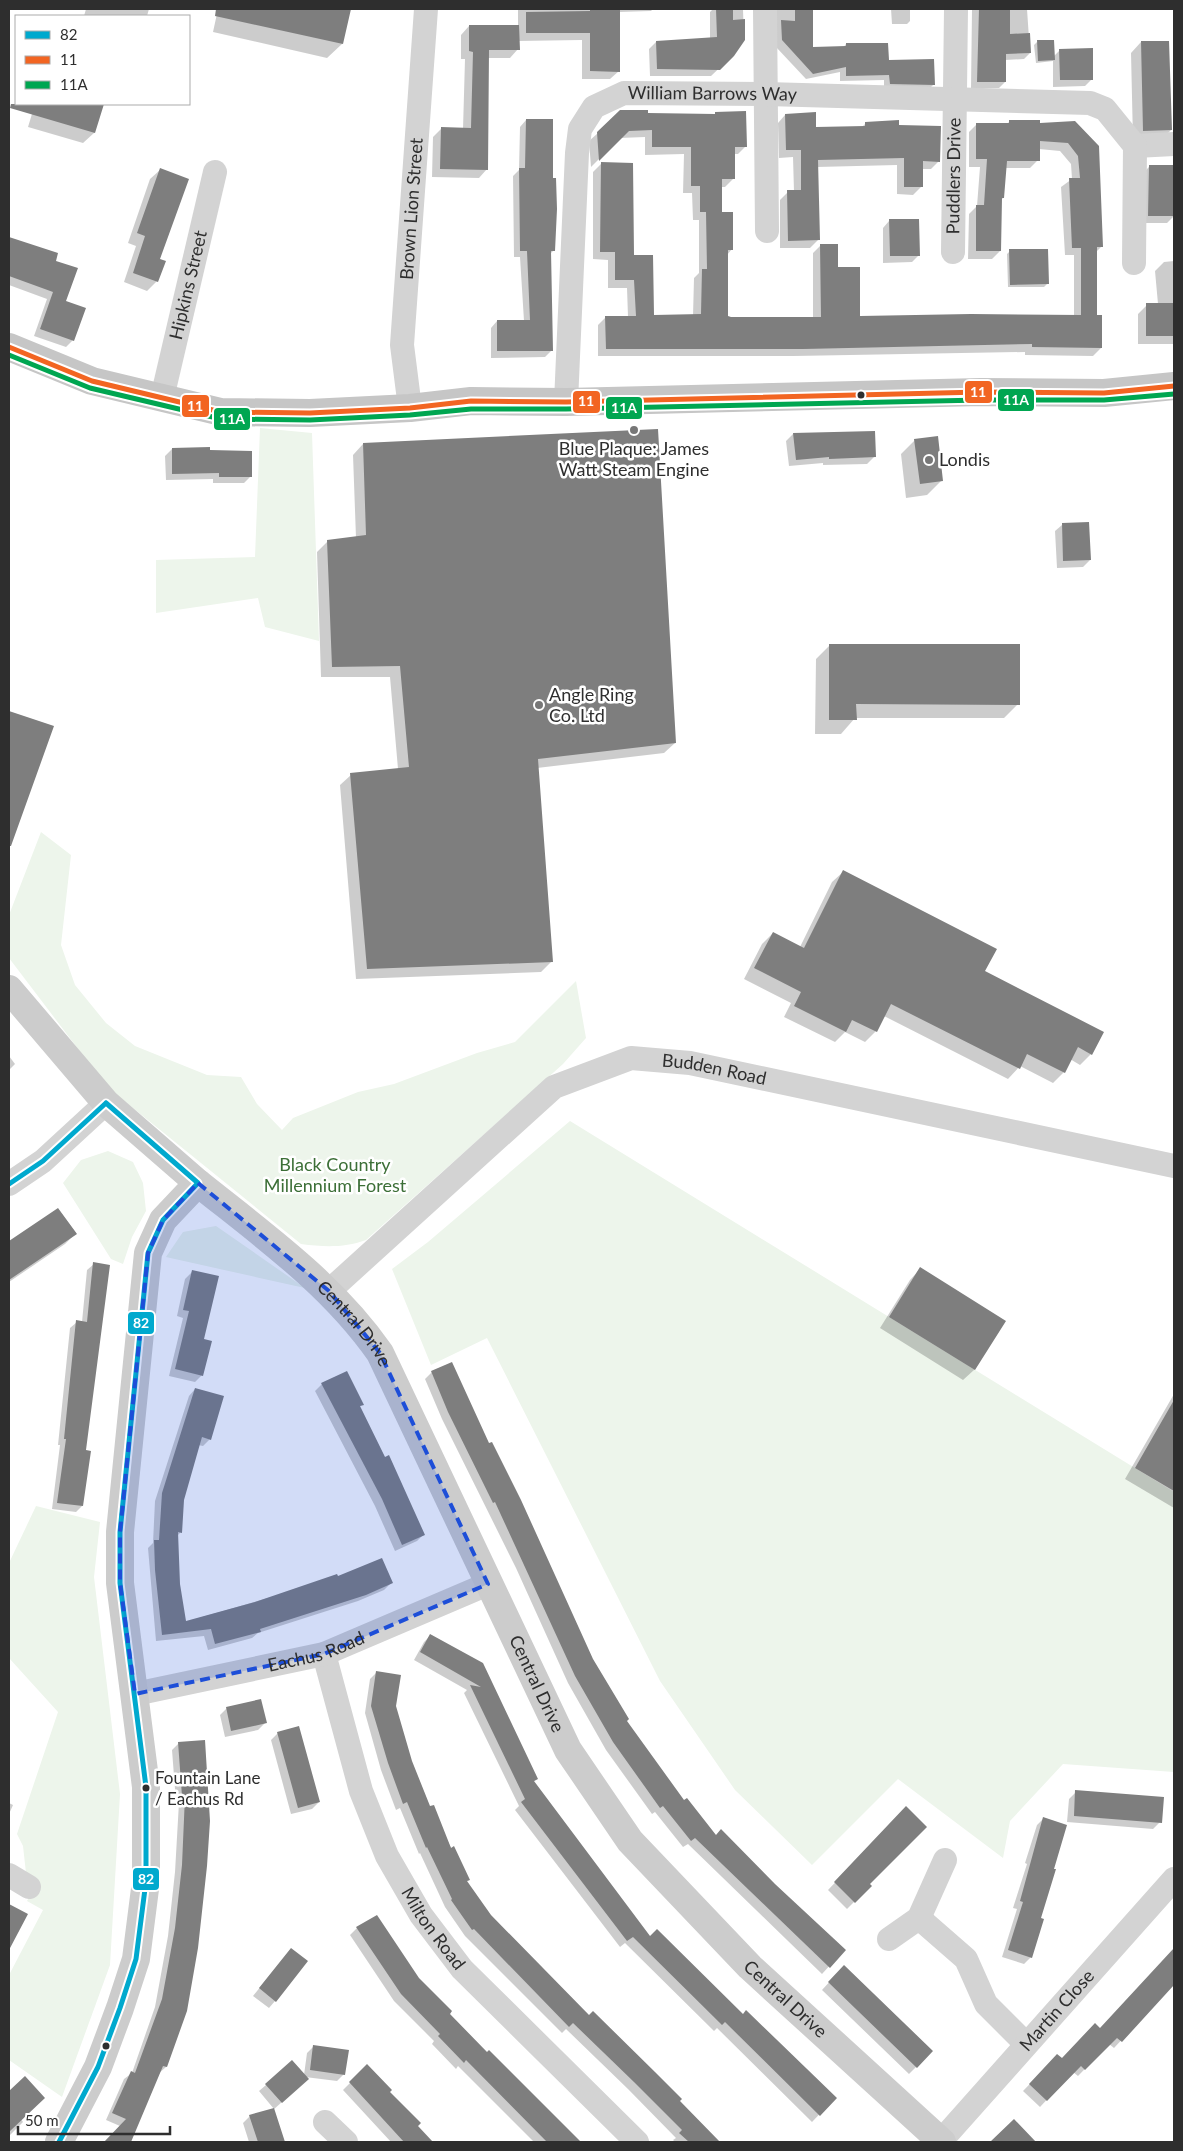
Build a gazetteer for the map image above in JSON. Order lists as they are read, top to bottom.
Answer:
{
  "streets": {
    "street": [
      "William Barrows Way",
      "Puddlers Drive",
      "Brown Lion Street",
      "Hipkins Street",
      "Budden Road",
      "Central Drive",
      "Eachus Road",
      "Milton Road",
      "Martin Close"
    ]
  },
  "crossings": [
    ["William Barrows Way", "Puddlers Drive"],
    ["Budden Road", "Central Drive"],
    ["Central Drive", "Eachus Road"],
    ["Central Drive", "Martin Close"],
    ["Eachus Road", "Milton Road"]
  ],
  "parks": ["Black Country Millennium Forest"],
  "places": [
    "Blue Plaque: James Watt Steam Engine",
    "Londis",
    "Angle Ring Co. Ltd",
    "Fountain Lane / Eachus Rd"
  ],
  "lines": ["transit line 11", "transit line 11A", "transit line 82"],
  "legend": ["82", "11", "11A"],
  "scale_bar": "50 m"
}
